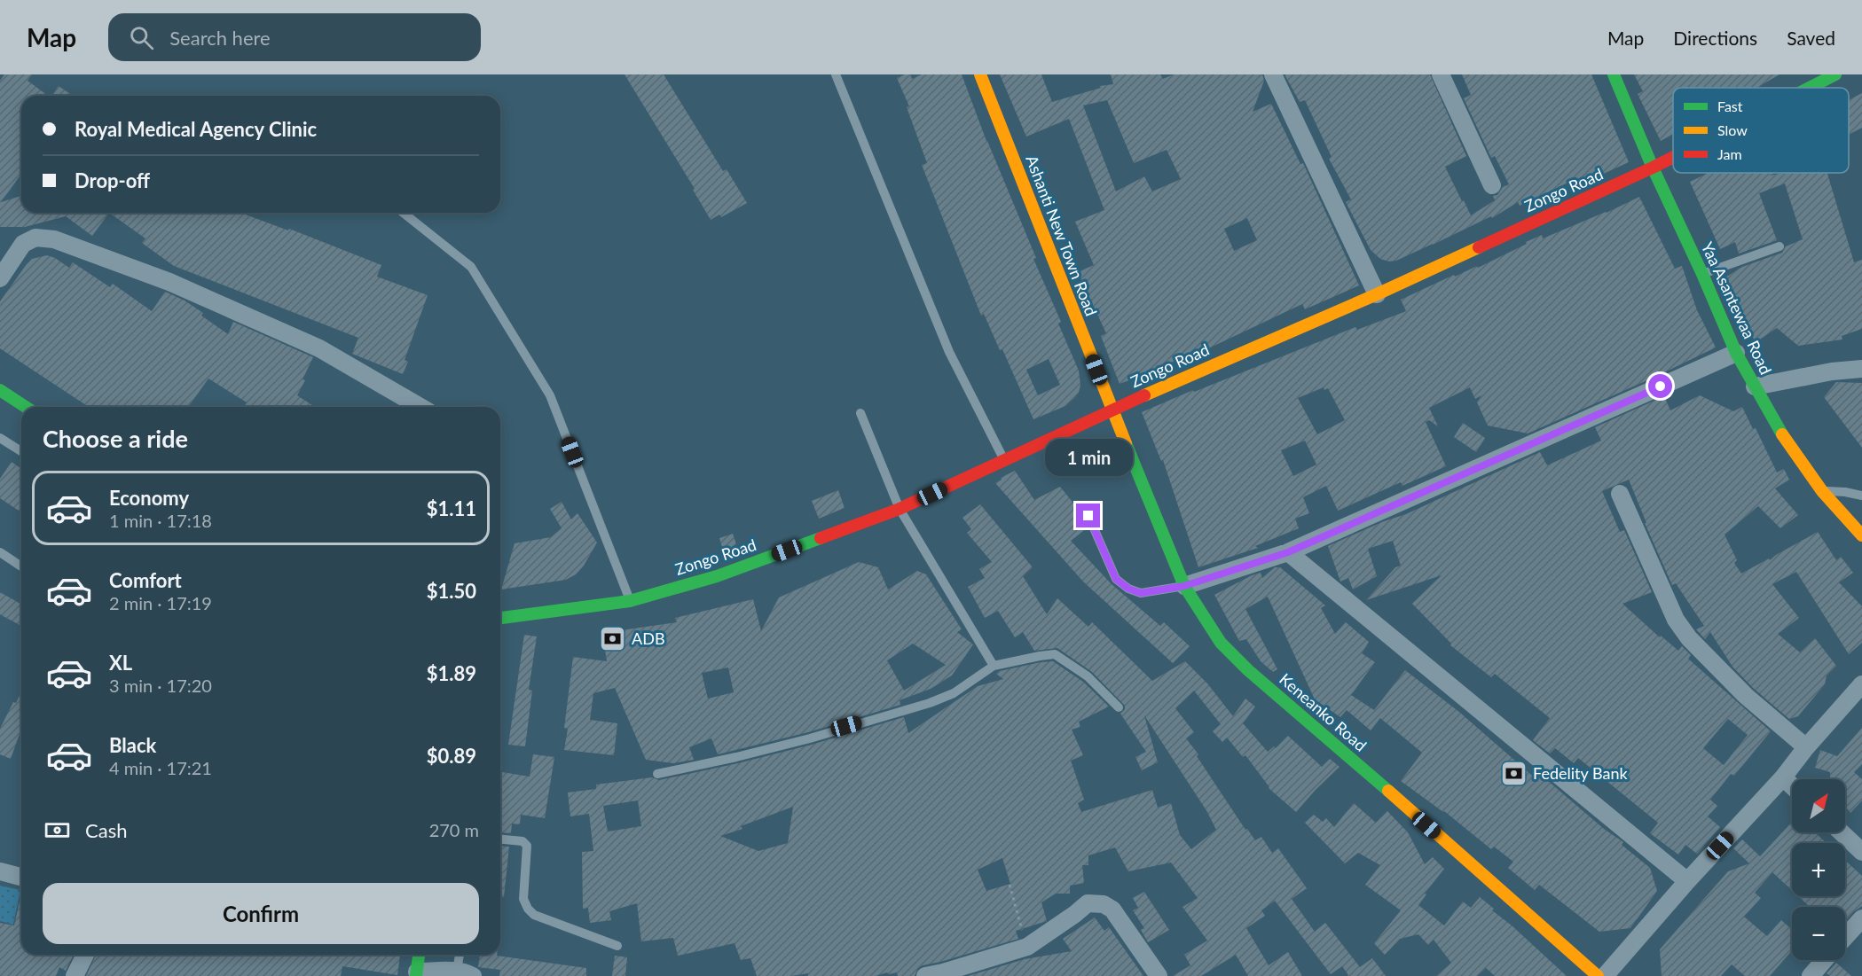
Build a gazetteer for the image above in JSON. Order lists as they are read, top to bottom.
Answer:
{
  "streets": {
    "street": [
      "Zongo Road",
      "Ashanti New Town Road",
      "Yaa Asantewaa Road",
      "Keneanko Road"
    ]
  },
  "crossings": [
    ["Zongo Road", "Ashanti New Town Road"],
    ["Zongo Road", "Yaa Asantewaa Road"],
    ["Zongo Road", "Keneanko Road"],
    ["Ashanti New Town Road", "Keneanko Road"]
  ],
  "places": {
    "bank": ["ADB", "Fedelity Bank"]
  },
  "legend": ["Fast", "Slow", "Jam"],
  "north": "top right",
  "page": {
    "header": "Map",
    "search": "Search here",
    "nav": ["Map", "Directions", "Saved"],
    "banner": ["Royal Medical Agency Clinic", "Drop-off"],
    "heading": "Choose a ride",
    "bubble": "1 min",
    "list": [
      {
        "name": "Economy",
        "note": "1 min · 17:18",
        "value": "$1.11"
      },
      {
        "name": "Comfort",
        "note": "2 min · 17:19",
        "value": "$1.50"
      },
      {
        "name": "XL",
        "note": "3 min · 17:20",
        "value": "$1.89"
      },
      {
        "name": "Black",
        "note": "4 min · 17:21",
        "value": "$0.89"
      }
    ],
    "map_buttons": ["+", "−"],
    "pay": ["Cash", "270 m"],
    "buttons": "Confirm"
  }
}
